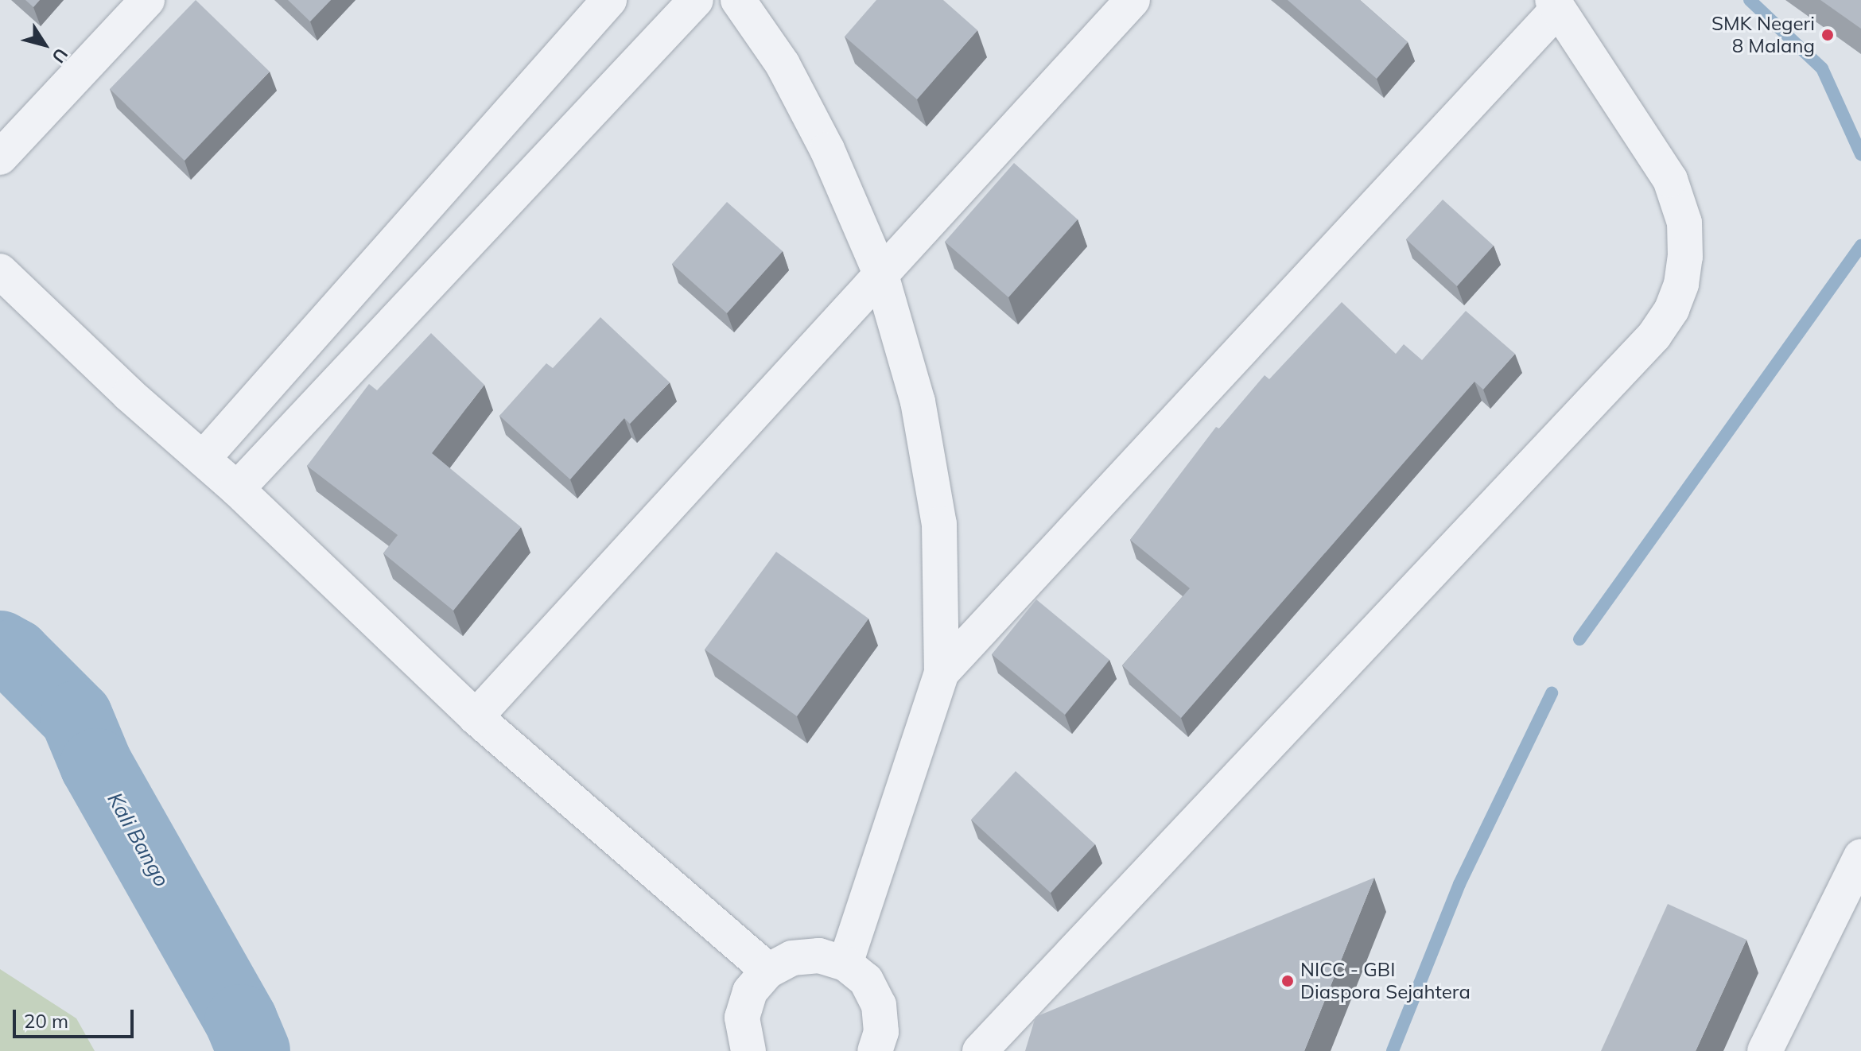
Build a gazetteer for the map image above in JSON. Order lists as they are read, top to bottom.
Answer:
{
  "water": ["Kali Bango"],
  "places": ["SMK Negeri 8 Malang", "NICC - GBI Diaspora Sejahtera"],
  "scale_bar": "20 m",
  "north": "bottom right"
}
